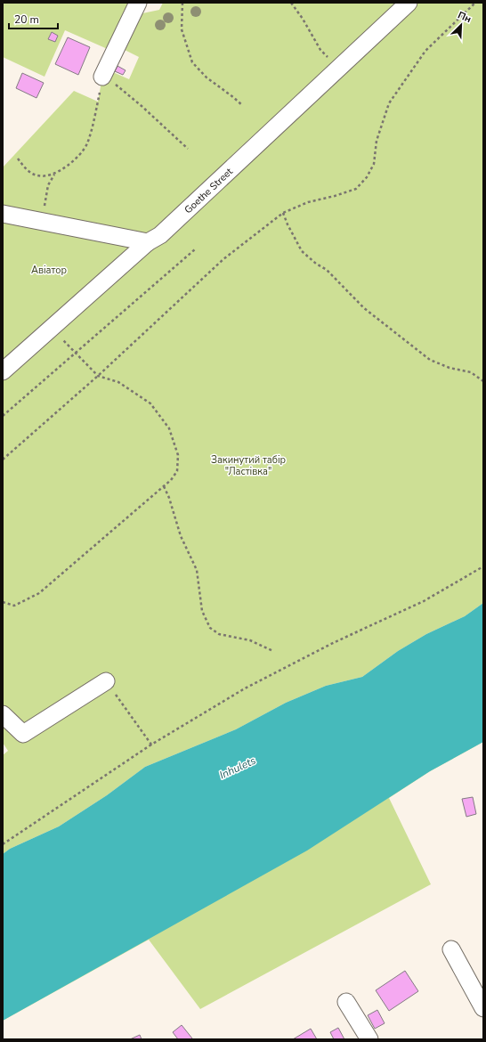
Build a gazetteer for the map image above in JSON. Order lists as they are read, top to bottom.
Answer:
{
  "streets": {
    "street": ["Goethe Street"]
  },
  "water": ["Inhulets"],
  "parks": ["Авіатор", "Закинутий табір \"Ластівка\""],
  "scale_bar": "20 m",
  "north": "top right"
}
